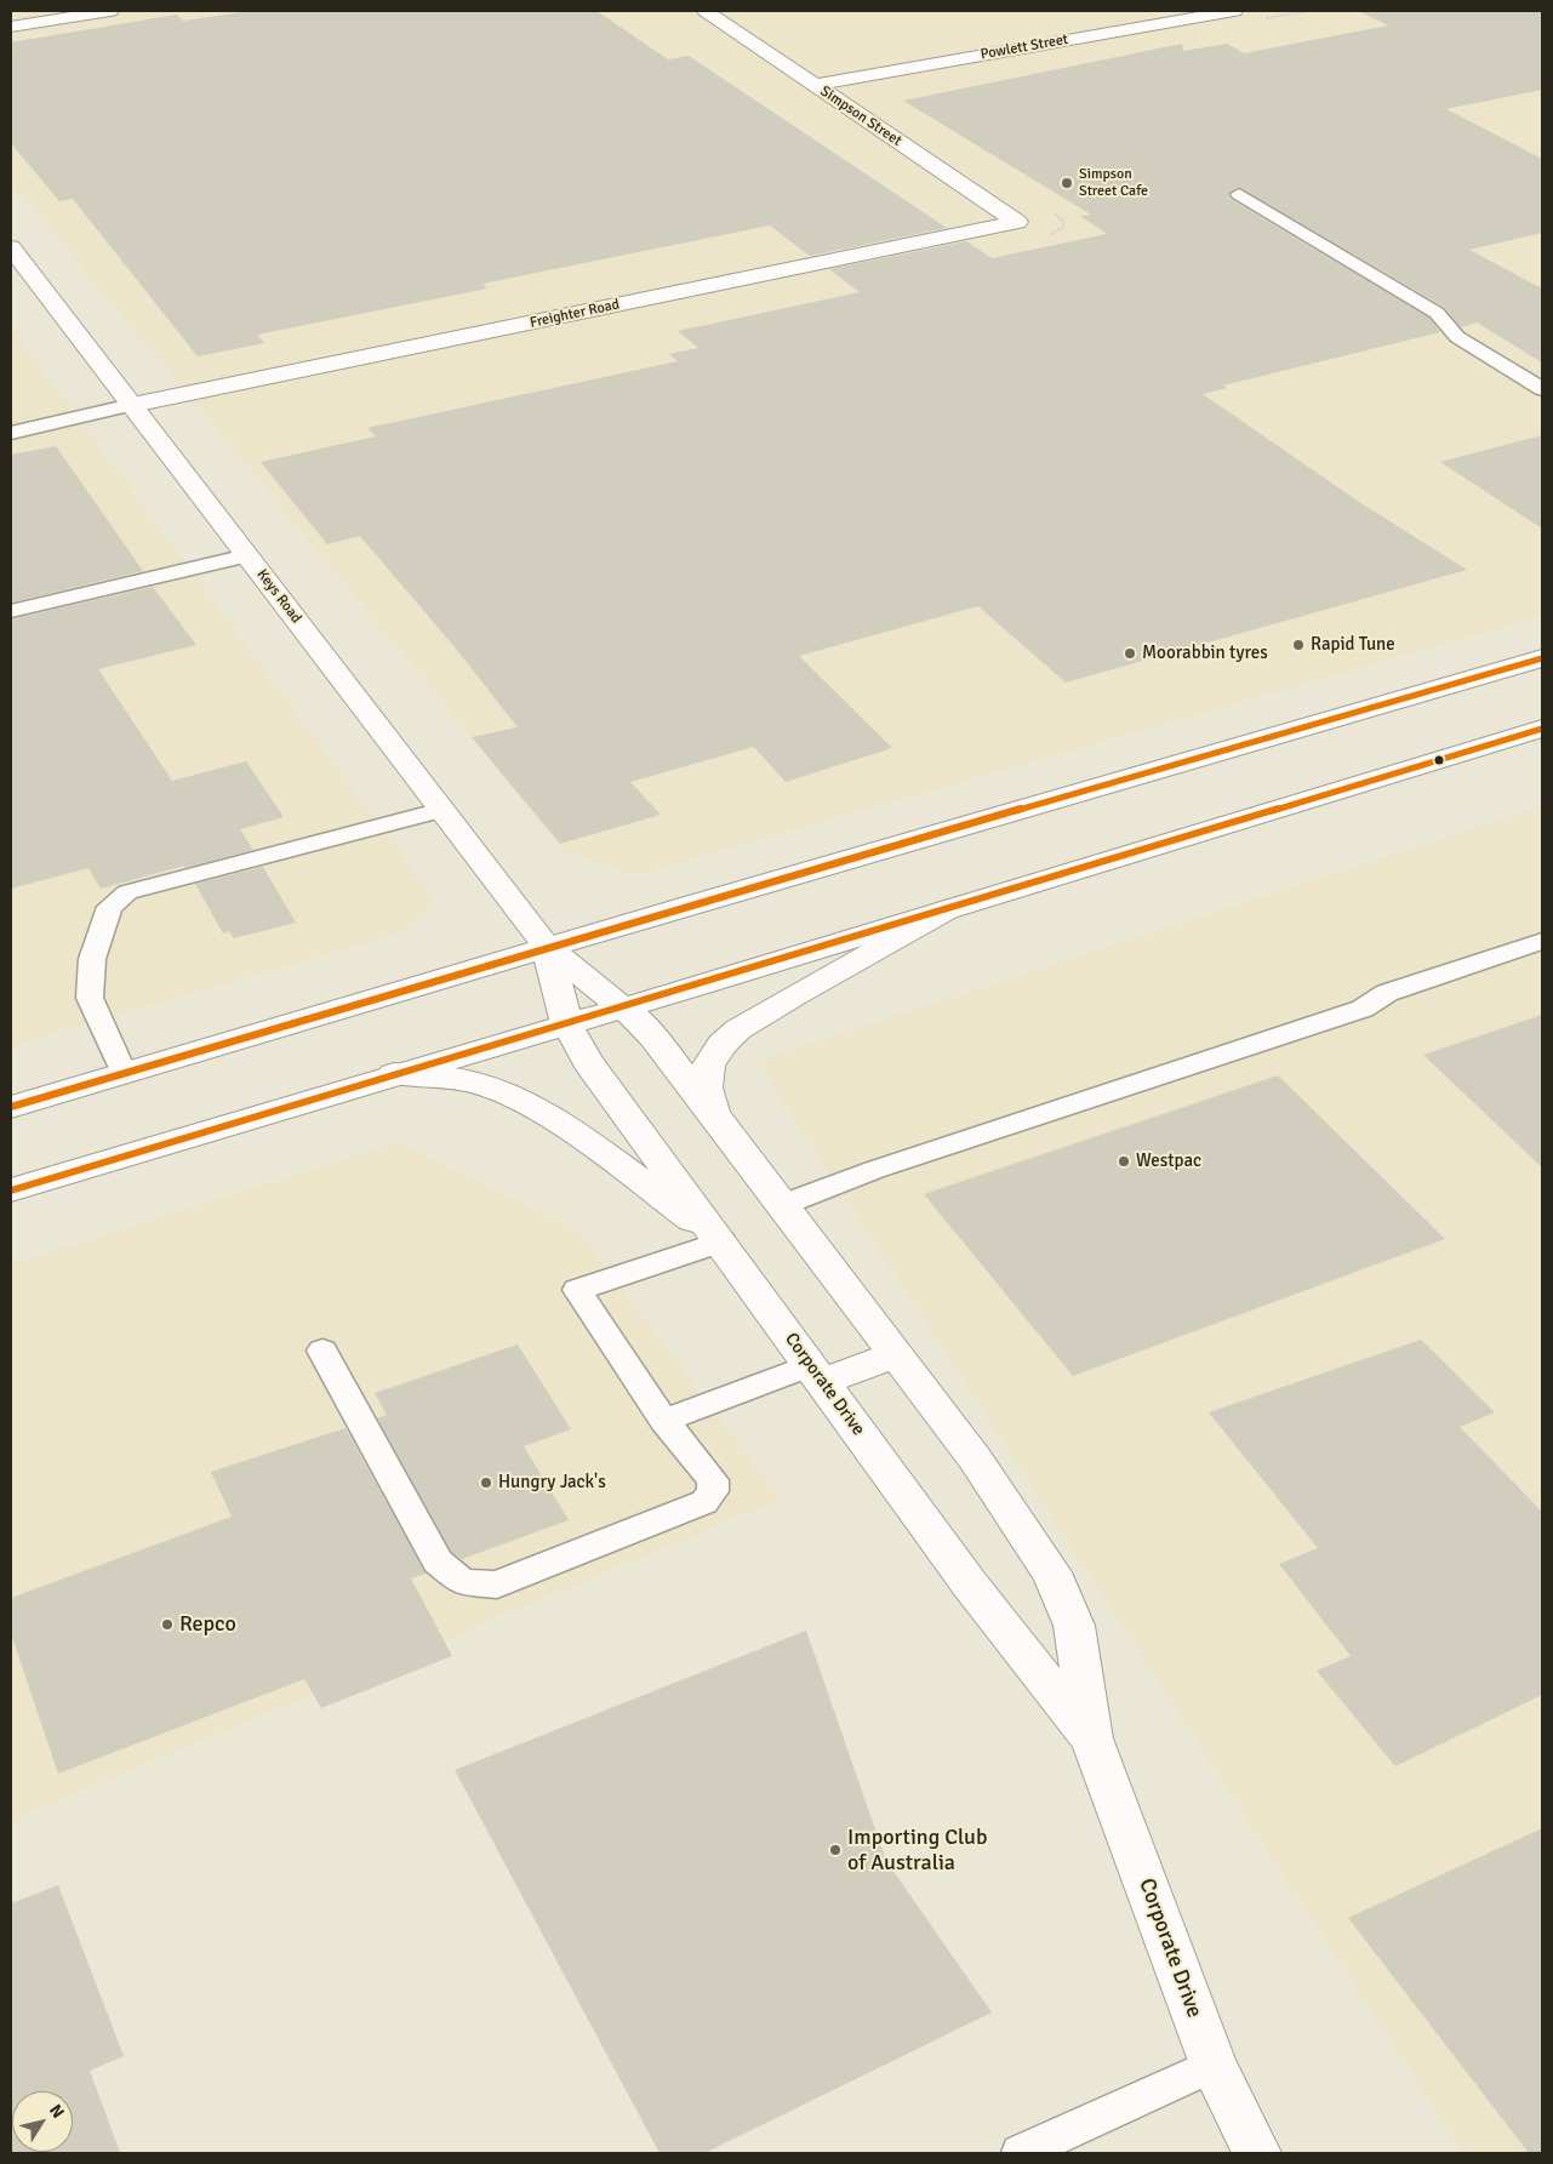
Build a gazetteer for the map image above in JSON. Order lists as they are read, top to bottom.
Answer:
{
  "streets": {
    "main road": [
      "Powlett Street",
      "Simpson Street",
      "Freighter Road",
      "Keys Road",
      "Corporate Drive"
    ]
  },
  "crossings": [
    ["Powlett Street", "Simpson Street"],
    ["Simpson Street", "Freighter Road"],
    ["Freighter Road", "Keys Road"],
    ["Keys Road", "Corporate Drive"]
  ],
  "places": [
    "Simpson Street Cafe",
    "Rapid Tune",
    "Moorabbin tyres",
    "Westpac",
    "Hungry Jack's",
    "Repco",
    "Importing Club of Australia"
  ],
  "north": "top right"
}
